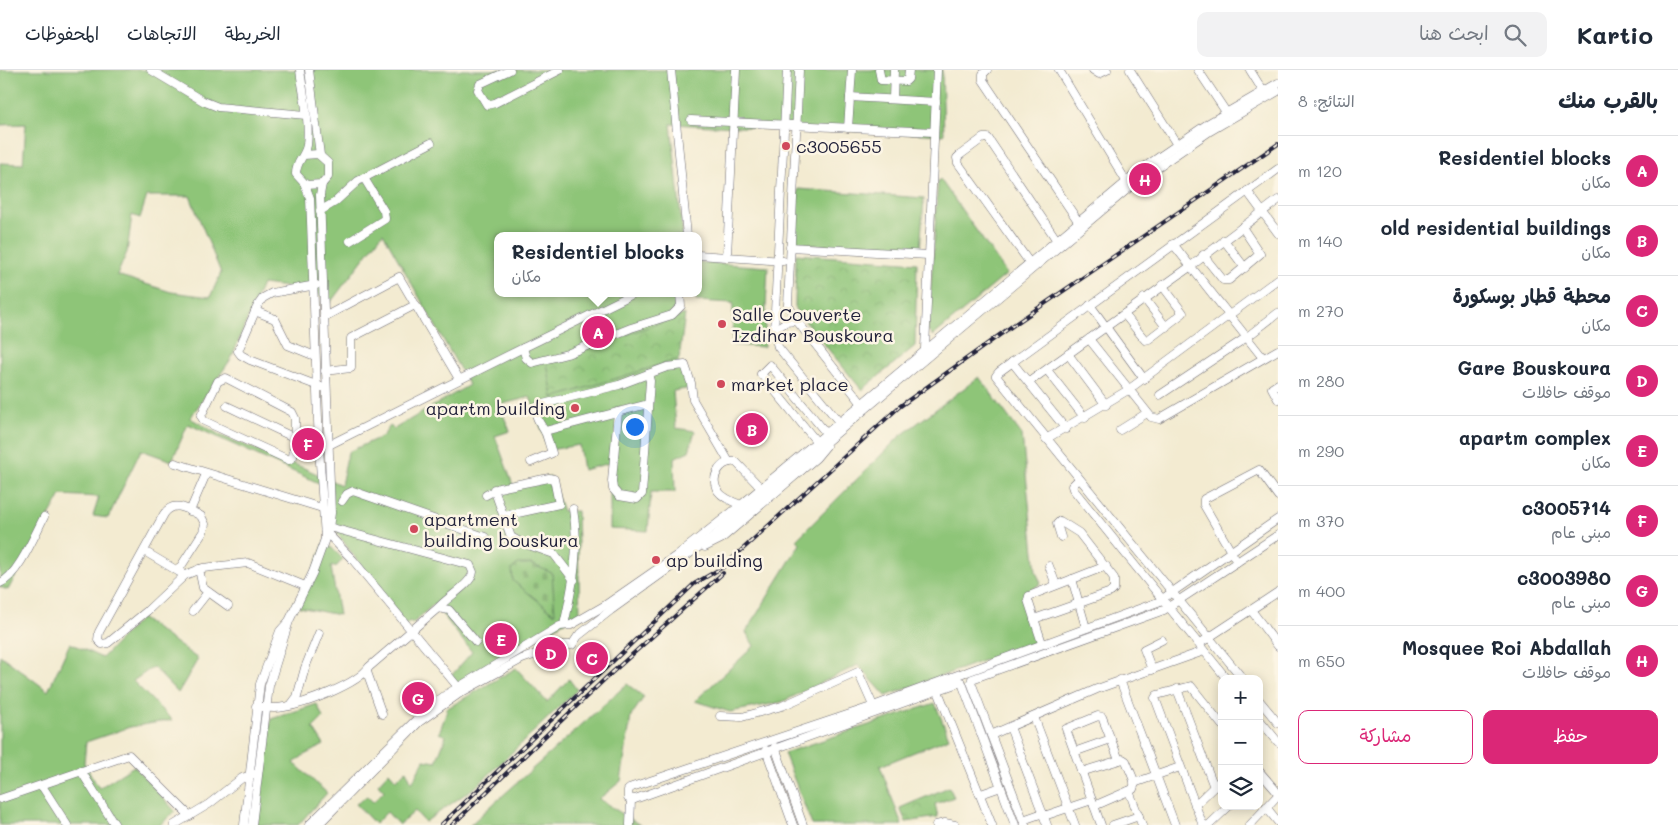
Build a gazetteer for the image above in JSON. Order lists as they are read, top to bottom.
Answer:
{
  "places": [
    "c3005655",
    "Salle Couverte Izdihar Bouskoura",
    "market place",
    "apartm building",
    "apartment building bouskura",
    "ap building"
  ],
  "page": {
    "header": "Kartio",
    "search": "ابحث هنا",
    "nav": ["الخريطة", "الاتجاهات", "المحفوظات"],
    "heading": ["بالقرب منك", "النتائج: 8"],
    "list": [
      {
        "mark": "A",
        "name": "Residentiel blocks",
        "note": "مكان",
        "value": "120 m"
      },
      {
        "mark": "B",
        "name": "old residential buildings",
        "note": "مكان",
        "value": "140 m"
      },
      {
        "mark": "C",
        "name": "محطة قطار بوسكورة",
        "note": "مكان",
        "value": "270 m"
      },
      {
        "mark": "D",
        "name": "Gare Bouskoura",
        "note": "موقف حافلات",
        "value": "280 m"
      },
      {
        "mark": "E",
        "name": "apartm complex",
        "note": "مكان",
        "value": "290 m"
      },
      {
        "mark": "F",
        "name": "c3005714",
        "note": "مبنى عام",
        "value": "370 m"
      },
      {
        "mark": "G",
        "name": "c3003980",
        "note": "مبنى عام",
        "value": "400 m"
      },
      {
        "mark": "H",
        "name": "Mosquee Roi Abdallah",
        "note": "موقف حافلات",
        "value": "650 m"
      }
    ],
    "pins": [
      "H",
      "A",
      "B",
      "F",
      "E",
      "D",
      "C",
      "G"
    ],
    "popup": ["Residentiel blocks", "مكان"],
    "map_buttons": ["+", "−"],
    "buttons": ["حفظ", "مشاركة"]
  }
}
